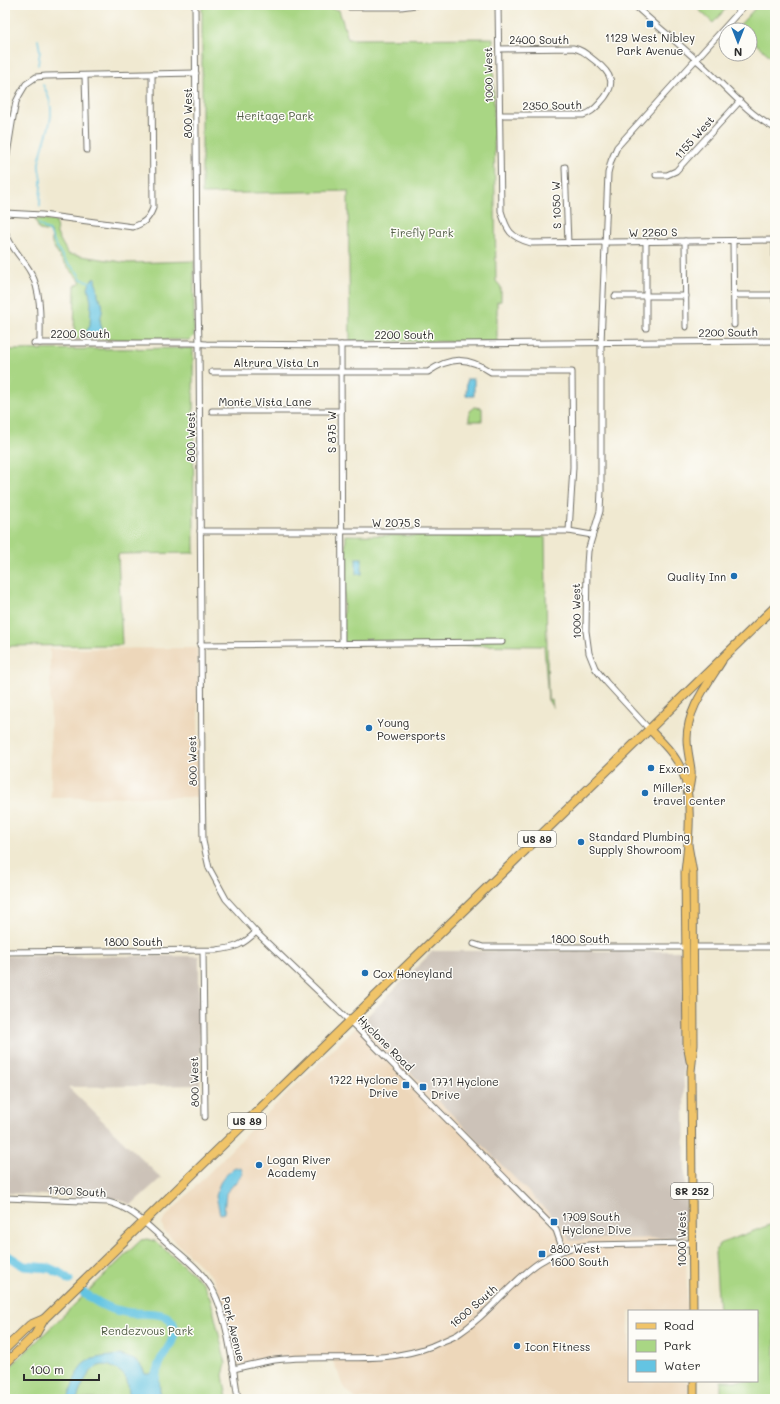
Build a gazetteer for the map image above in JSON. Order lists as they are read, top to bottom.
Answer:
{
  "streets": {
    "highway": ["US 89"],
    "main road": ["1000 West", "SR 252"],
    "street": [
      "2400 South",
      "2350 South",
      "800 West",
      "1155 West",
      "S 1050 W",
      "W 2260 S",
      "2200 South",
      "Altrura Vista Ln",
      "Monte Vista Lane",
      "S 875 W",
      "W 2075 S",
      "1800 South",
      "Hyclone Road",
      "1700 South",
      "1600 South",
      "Park Avenue"
    ]
  },
  "crossings": [
    ["2400 South", "1000 West"],
    ["2400 South", "2350 South"],
    ["1000 West", "2350 South"],
    ["1000 West", "W 2260 S"],
    ["1000 West", "2200 South"],
    ["1000 West", "W 2075 S"],
    ["1000 West", "US 89"],
    ["1000 West", "1800 South"],
    ["1000 West", "SR 252"],
    ["1000 West", "1600 South"],
    ["800 West", "2200 South"],
    ["800 West", "W 2075 S"],
    ["800 West", "1800 South"],
    ["800 West", "Hyclone Road"],
    ["S 1050 W", "W 2260 S"],
    ["2200 South", "S 875 W"],
    ["Altrura Vista Ln", "S 875 W"],
    ["Altrura Vista Ln", "W 2075 S"],
    ["Monte Vista Lane", "S 875 W"],
    ["S 875 W", "W 2075 S"],
    ["US 89", "Hyclone Road"],
    ["US 89", "1700 South"],
    ["US 89", "Park Avenue"],
    ["1800 South", "Hyclone Road"],
    ["1800 South", "SR 252"],
    ["Hyclone Road", "1600 South"],
    ["1700 South", "Park Avenue"],
    ["1600 South", "Park Avenue"]
  ],
  "parks": ["Heritage Park", "Firefly Park", "Rendezvous Park"],
  "places": {
    "transit": [
      "1129 West Nibley Park Avenue",
      "1722 Hyclone Drive",
      "1771 Hyclone Drive",
      "1709 South Hyclone Dive",
      "880 West 1600 South"
    ],
    "other": [
      "Quality Inn",
      "Young Powersports",
      "Exxon",
      "Miller's travel center",
      "Standard Plumbing Supply Showroom",
      "Cox Honeyland",
      "Logan River Academy",
      "Icon Fitness"
    ]
  },
  "legend": ["Road", "Park", "Water"],
  "scale_bar": "100 m",
  "north": "bottom"
}
